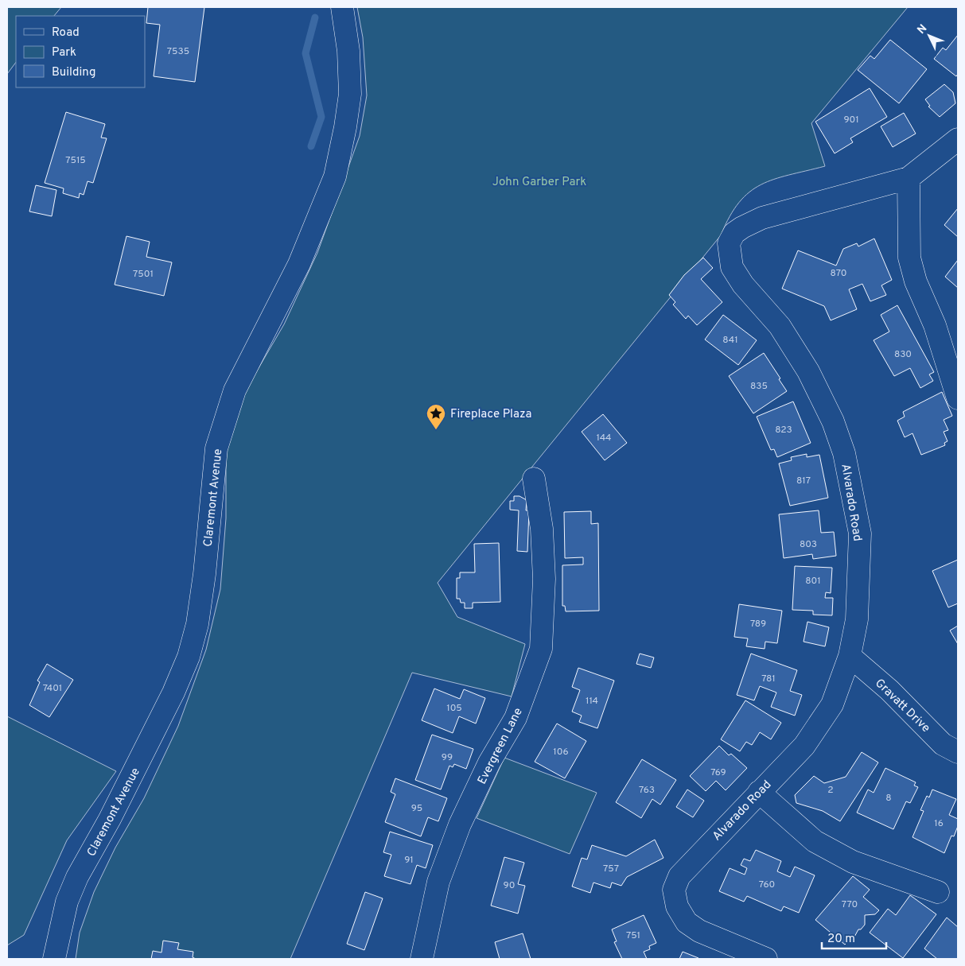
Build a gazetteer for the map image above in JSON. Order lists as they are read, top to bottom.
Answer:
{
  "streets": {
    "street": [
      "Claremont Avenue",
      "Alvarado Road",
      "Gravatt Drive",
      "Evergreen Lane"
    ]
  },
  "crossings": [
    ["Alvarado Road", "Gravatt Drive"]
  ],
  "parks": ["John Garber Park"],
  "places": {
    "place": ["Fireplace Plaza"]
  },
  "house_numbers": [
    "7535",
    "901",
    "7515",
    "870",
    "7501",
    "841",
    "830",
    "835",
    "823",
    "144",
    "817",
    "803",
    "801",
    "789",
    "781",
    "7401",
    "114",
    "105",
    "106",
    "99",
    "769",
    "763",
    "2",
    "8",
    "95",
    "16",
    "91",
    "757",
    "760",
    "90",
    "770",
    "751"
  ],
  "legend": ["Road", "Park", "Building"],
  "scale_bar": "20 m",
  "north": "top left"
}
